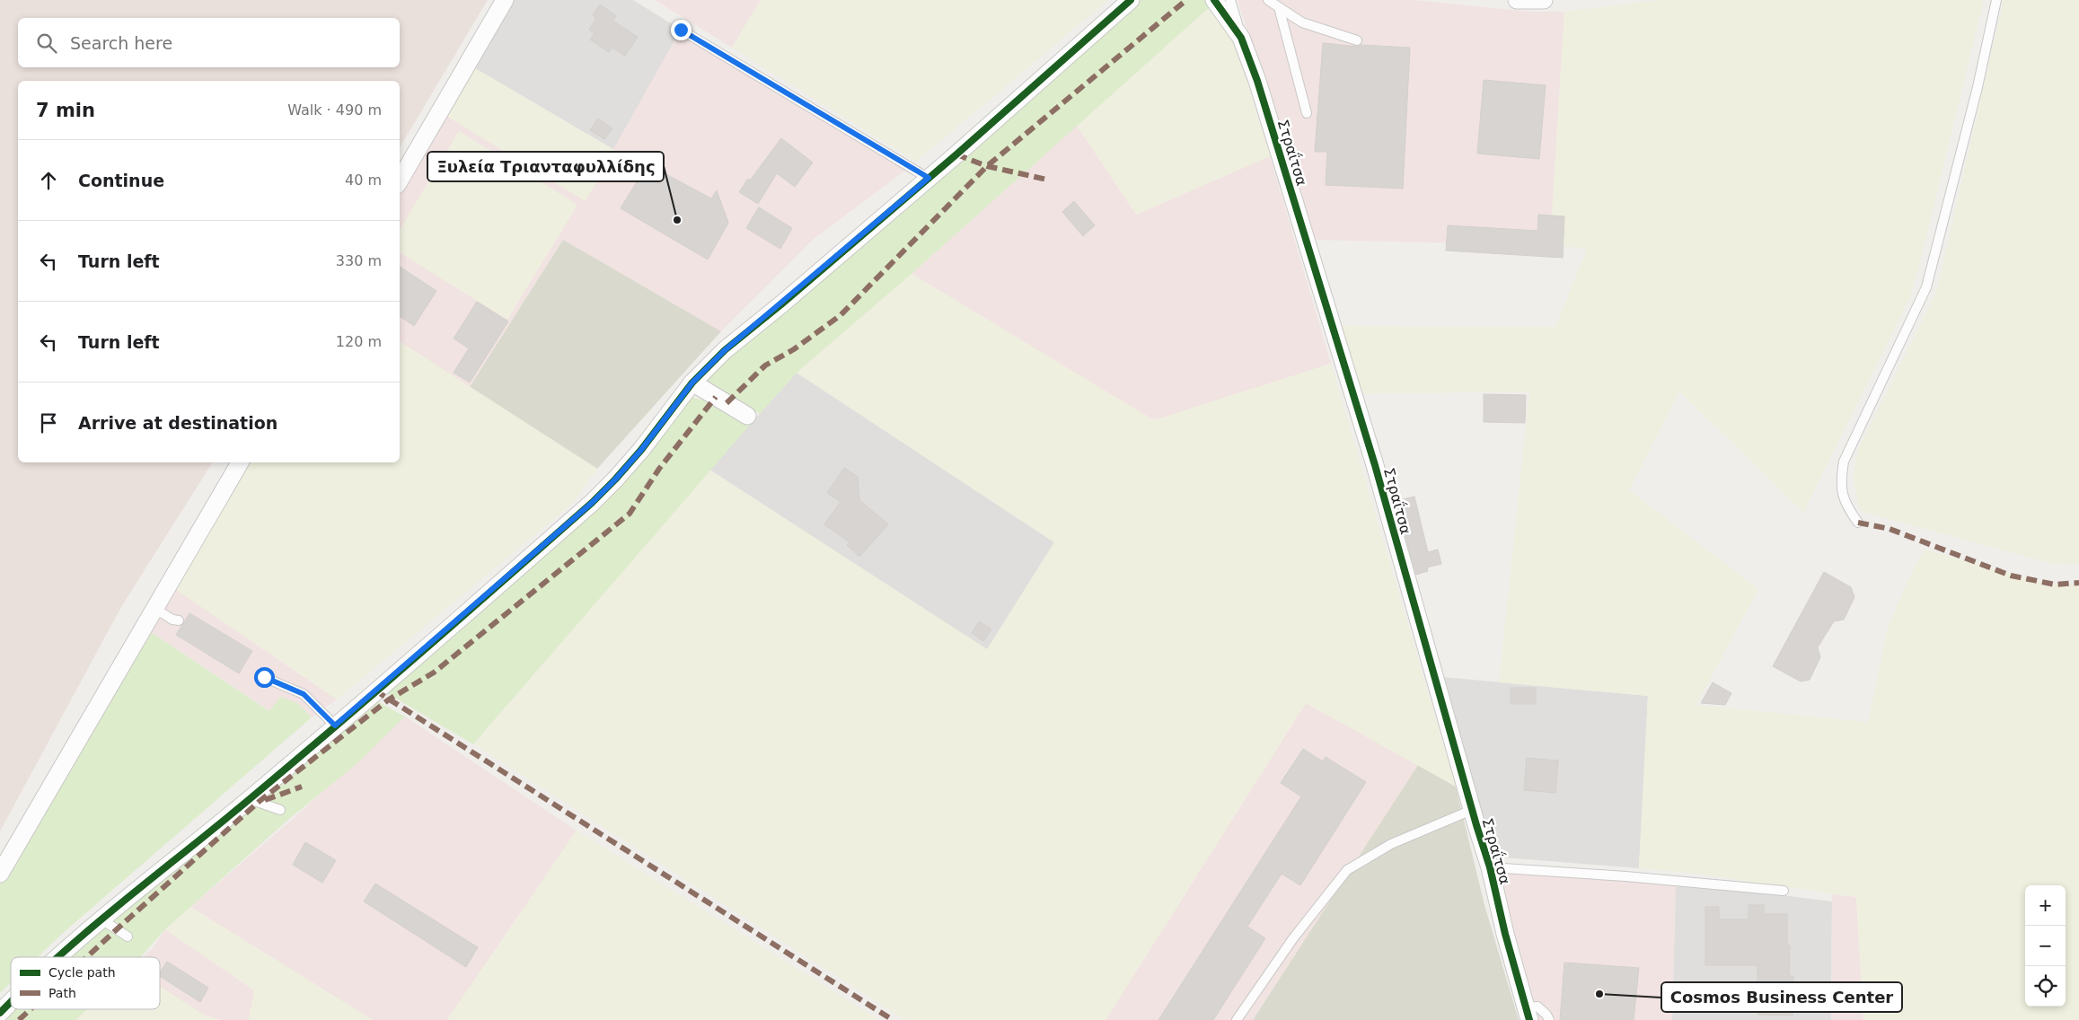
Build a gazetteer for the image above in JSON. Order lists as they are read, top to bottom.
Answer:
{
  "streets": {
    "street": ["Στραΐτσα"]
  },
  "places": ["Ξυλεία Τριανταφυλλίδης", "Cosmos Business Center"],
  "legend": ["Cycle path", "Path"],
  "page": {
    "search": "Search here",
    "heading": ["7 min", "Walk · 490 m"],
    "list": [
      ["Continue", "40 m"],
      ["Turn left", "330 m"],
      ["Turn left", "120 m"],
      "Arrive at destination"
    ],
    "map_buttons": ["+", "−"]
  }
}
